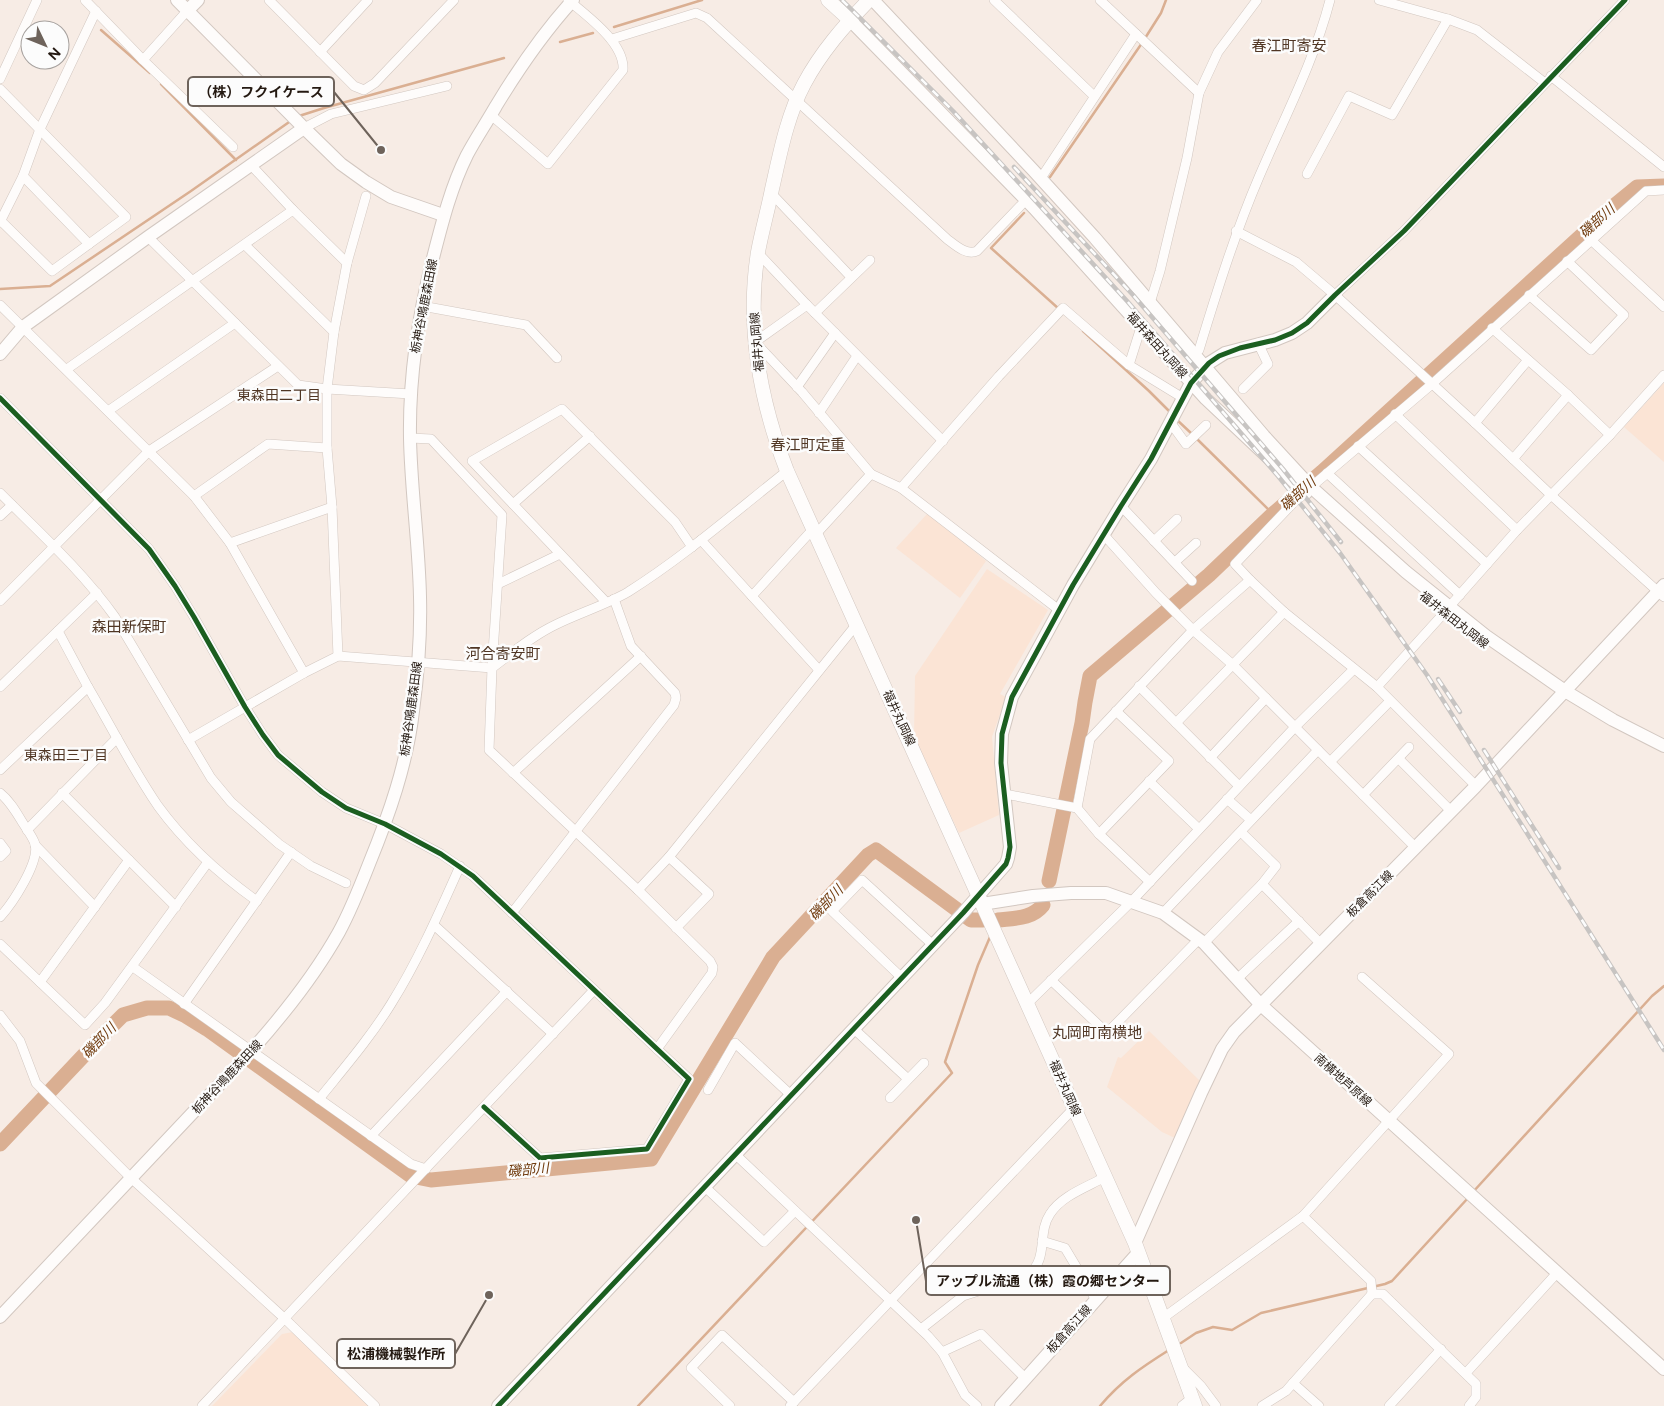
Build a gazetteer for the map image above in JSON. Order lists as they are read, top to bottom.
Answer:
{
  "streets": {
    "main road": [
      "栃神谷鳴鹿森田線",
      "福井丸岡線",
      "福井森田丸岡線",
      "板倉高江線",
      "南横地芦原線"
    ]
  },
  "crossings": [
    ["福井丸岡線", "福井森田丸岡線"],
    ["福井丸岡線", "板倉高江線"],
    ["福井丸岡線", "南横地芦原線"],
    ["福井森田丸岡線", "板倉高江線"],
    ["板倉高江線", "南横地芦原線"]
  ],
  "districts": [
    "春江町寄安",
    "東森田二丁目",
    "春江町定重",
    "森田新保町",
    "河合寄安町",
    "東森田三丁目",
    "丸岡町南横地"
  ],
  "water": ["磯部川"],
  "places": ["（株）フクイケース", "アップル流通（株）霞の郷センター", "松浦機械製作所"],
  "north": "bottom right"
}
